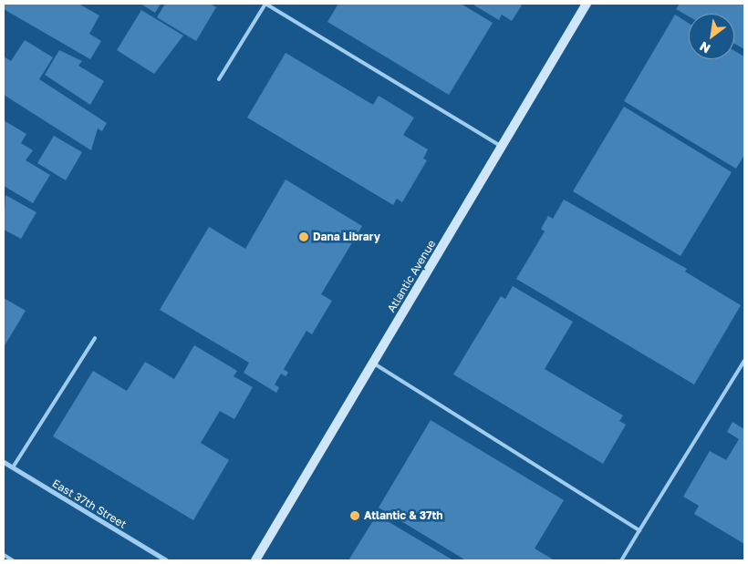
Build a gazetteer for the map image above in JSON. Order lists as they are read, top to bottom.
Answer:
{
  "streets": {
    "main road": ["Atlantic Avenue"],
    "street": ["East 37th Street"]
  },
  "places": ["Dana Library", "Atlantic & 37th"],
  "north": "bottom left"
}
